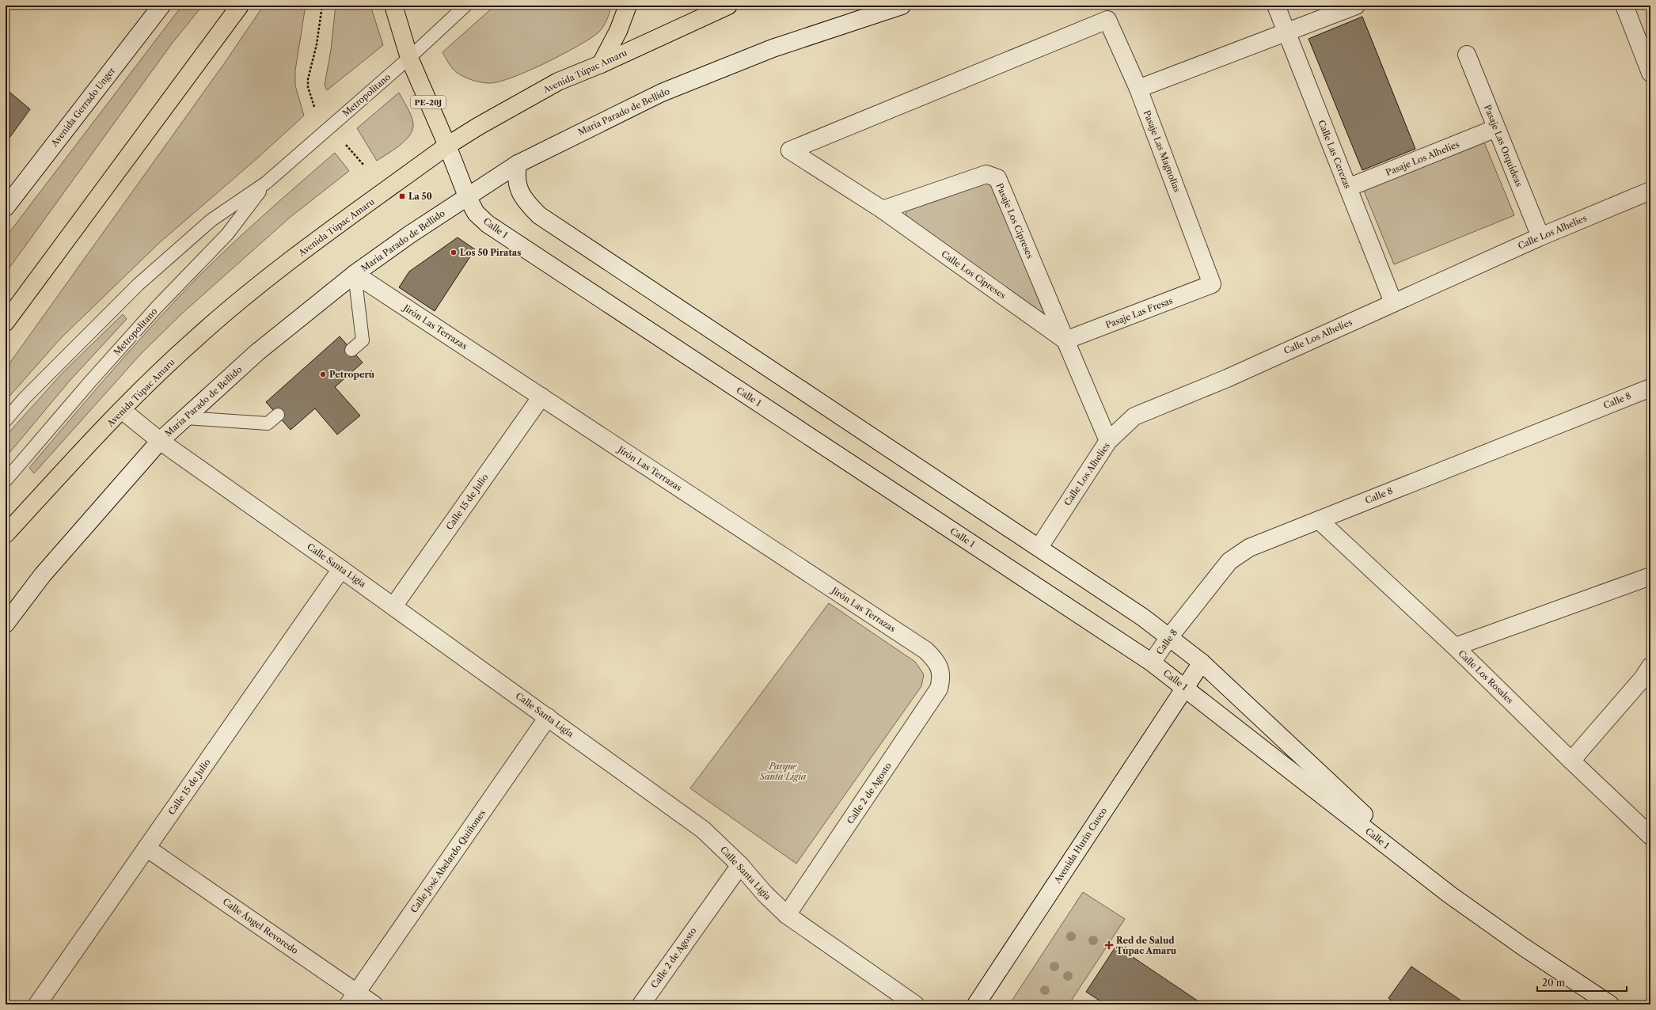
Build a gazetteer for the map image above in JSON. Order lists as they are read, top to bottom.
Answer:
{
  "streets": {
    "main road": ["Avenida Túpac Amaru", "PE-20J"],
    "street": [
      "Avenida Gerrado Unger",
      "María Parado de Bellido",
      "Pasaje Las Orquídeas",
      "Pasaje Las Magnolias",
      "Calle Las Cerezas",
      "Pasaje Los Alhelíes",
      "Pasaje Los Cipreses",
      "Calle 1",
      "Calle Los Alhelíes",
      "Calle Los Cipreses",
      "Pasaje Las Fresas",
      "Jirón Las Terrazas",
      "Calle 8",
      "Calle 15 de Julio",
      "Calle Santa Ligia",
      "Calle Los Rosales",
      "Calle 2 de Agosto",
      "Avenida Hurin Cusco",
      "Calle José Abelardo Quiñones",
      "Calle Ángel Revoredo"
    ],
    "lane": ["Metropolitano"]
  },
  "crossings": [
    ["Avenida Túpac Amaru", "PE-20J"],
    ["Avenida Túpac Amaru", "Calle Santa Ligia"],
    ["Metropolitano", "PE-20J"],
    ["PE-20J", "María Parado de Bellido"],
    ["PE-20J", "Calle 1"],
    ["María Parado de Bellido", "Calle 1"],
    ["María Parado de Bellido", "Jirón Las Terrazas"],
    ["María Parado de Bellido", "Calle Santa Ligia"],
    ["Pasaje Las Orquídeas", "Pasaje Los Alhelíes"],
    ["Pasaje Las Orquídeas", "Calle Los Alhelíes"],
    ["Pasaje Las Magnolias", "Calle Los Cipreses"],
    ["Pasaje Las Magnolias", "Pasaje Las Fresas"],
    ["Calle Las Cerezas", "Pasaje Los Alhelíes"],
    ["Calle Las Cerezas", "Calle Los Alhelíes"],
    ["Pasaje Los Cipreses", "Calle Los Cipreses"],
    ["Pasaje Los Cipreses", "Pasaje Las Fresas"],
    ["Calle 1", "Calle Los Alhelíes"],
    ["Calle 1", "Calle 8"],
    ["Calle 1", "Avenida Hurin Cusco"],
    ["Calle Los Cipreses", "Pasaje Las Fresas"],
    ["Jirón Las Terrazas", "Calle 15 de Julio"],
    ["Jirón Las Terrazas", "Calle 2 de Agosto"],
    ["Calle 8", "Calle Los Rosales"],
    ["Calle 15 de Julio", "Calle Santa Ligia"],
    ["Calle 15 de Julio", "Calle Ángel Revoredo"],
    ["Calle Santa Ligia", "Calle 2 de Agosto"],
    ["Calle Santa Ligia", "Calle José Abelardo Quiñones"],
    ["Calle José Abelardo Quiñones", "Calle Ángel Revoredo"]
  ],
  "parks": ["Parque Santa Ligia"],
  "places": {
    "transit": ["La 50"],
    "other": ["Los 50 Piratas", "Petroperú"],
    "health": ["Red de Salud Túpac Amaru"]
  },
  "scale_bar": "20 m"
}
